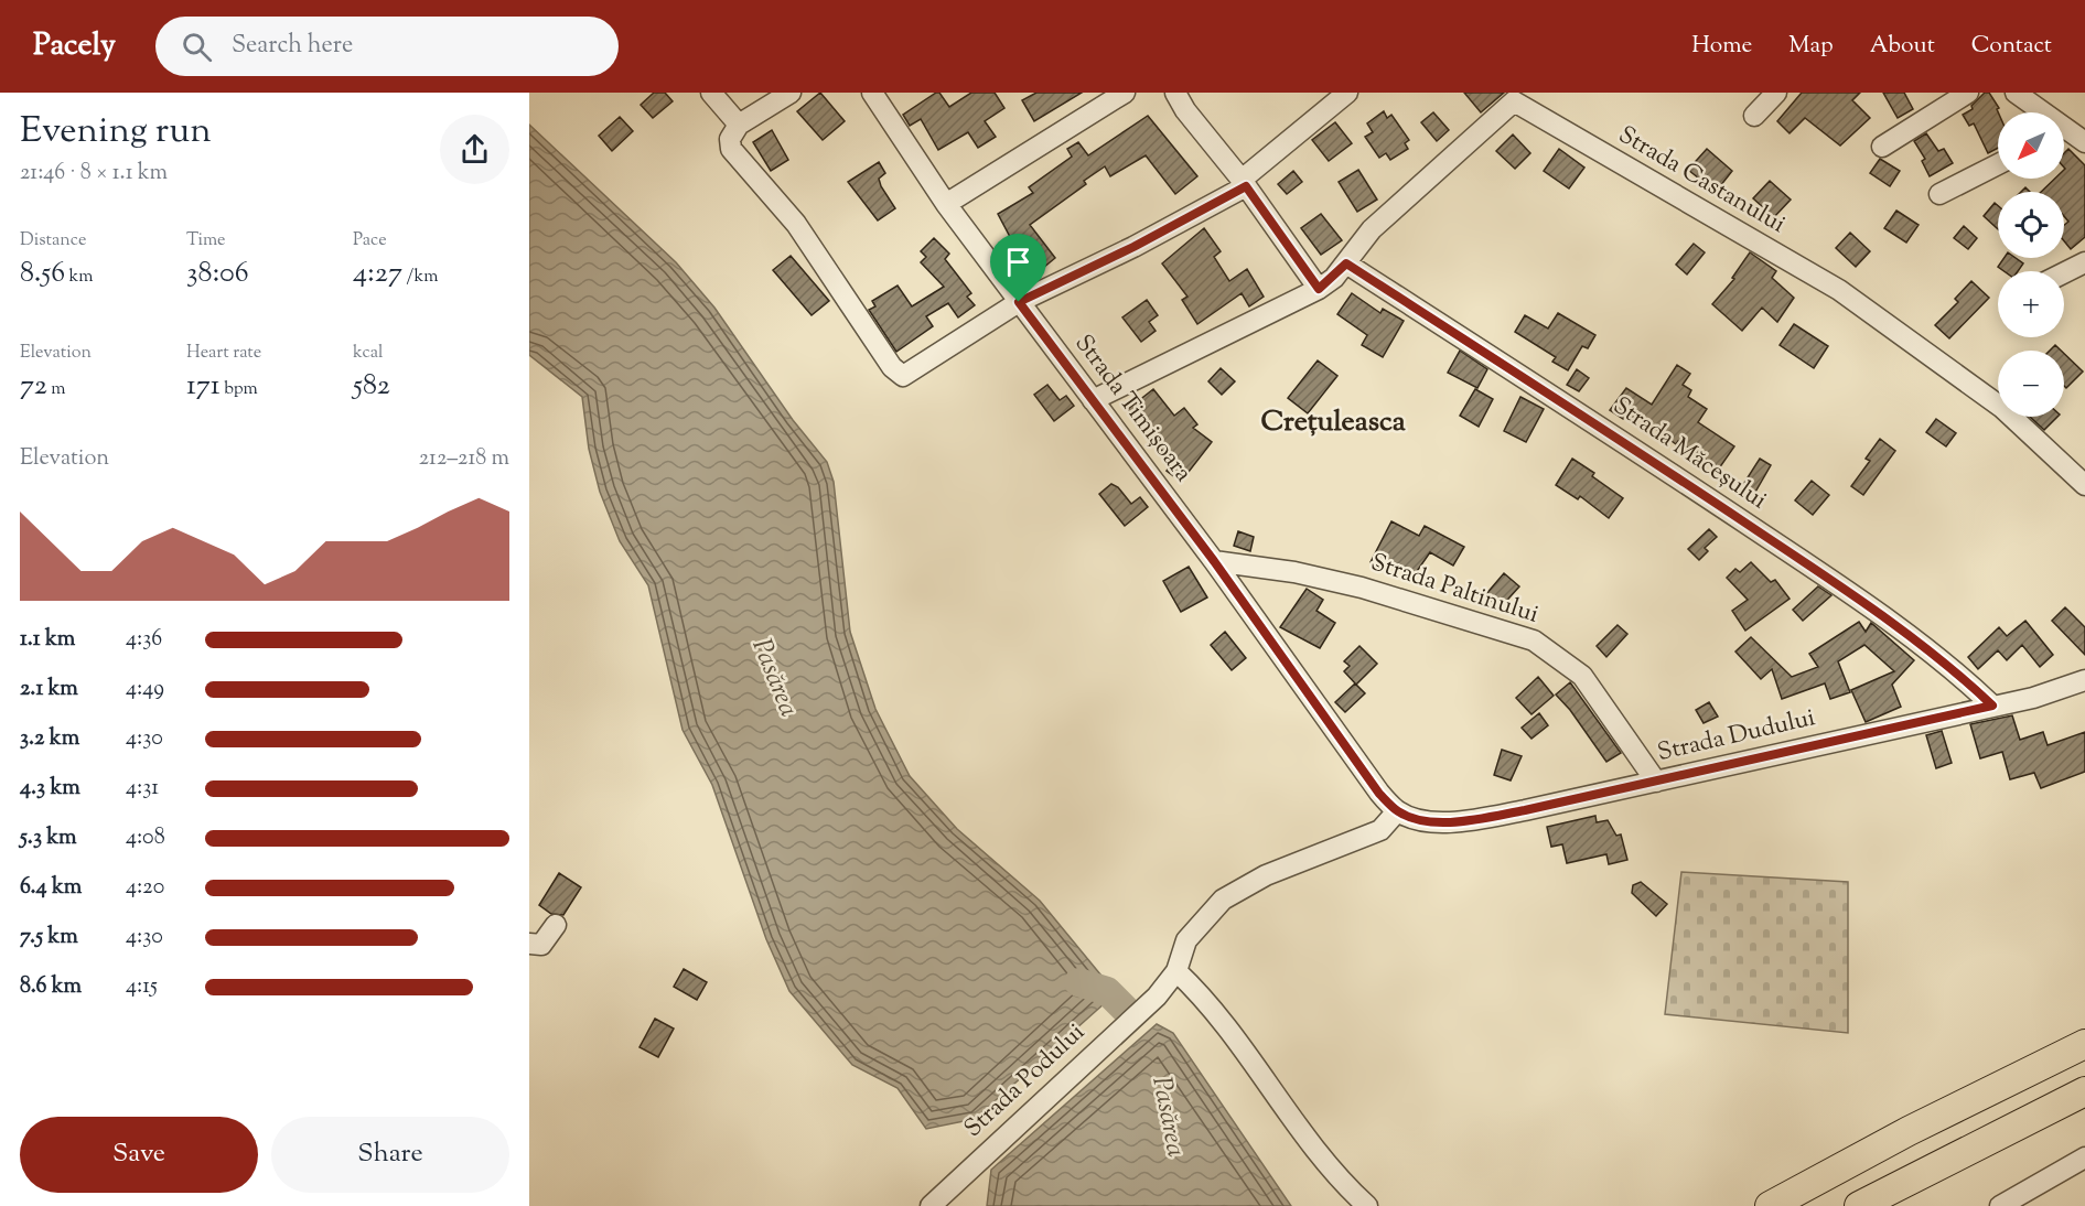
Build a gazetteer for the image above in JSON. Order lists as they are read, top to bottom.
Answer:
{
  "streets": {
    "street": [
      "Strada Castanului",
      "Strada Timișoara",
      "Strada Măceșului",
      "Strada Paltinului",
      "Strada Dudului",
      "Strada Podului"
    ]
  },
  "crossings": [
    ["Strada Castanului", "Strada Timișoara"],
    ["Strada Castanului", "Strada Măceșului"],
    ["Strada Timișoara", "Strada Paltinului"],
    ["Strada Măceșului", "Strada Dudului"],
    ["Strada Paltinului", "Strada Dudului"]
  ],
  "districts": ["Crețuleasca"],
  "water": ["Pasărea"],
  "north": "bottom left",
  "page": {
    "header": "Pacely",
    "search": "Search here",
    "nav": [
      "Home",
      "Map",
      "About",
      "Contact"
    ],
    "heading": ["Evening run", "21:46 · 8 × 1.1 km"],
    "map_buttons": ["+", "−"],
    "stats": [
      ["Distance", "8.56 km"],
      ["Time", "38:06"],
      ["Pace", "4:27 /km"],
      ["Elevation", "72 m"],
      ["Heart rate", "171 bpm"],
      ["kcal", "582"]
    ],
    "chart": ["Elevation", "212–218 m"],
    "list": [
      {
        "name": "1.1 km",
        "note": "4:36"
      },
      {
        "name": "2.1 km",
        "note": "4:49"
      },
      {
        "name": "3.2 km",
        "note": "4:30"
      },
      {
        "name": "4.3 km",
        "note": "4:31"
      },
      {
        "name": "5.3 km",
        "note": "4:08"
      },
      {
        "name": "6.4 km",
        "note": "4:20"
      },
      {
        "name": "7.5 km",
        "note": "4:30"
      },
      {
        "name": "8.6 km",
        "note": "4:15"
      }
    ],
    "buttons": ["Save", "Share"]
  }
}
